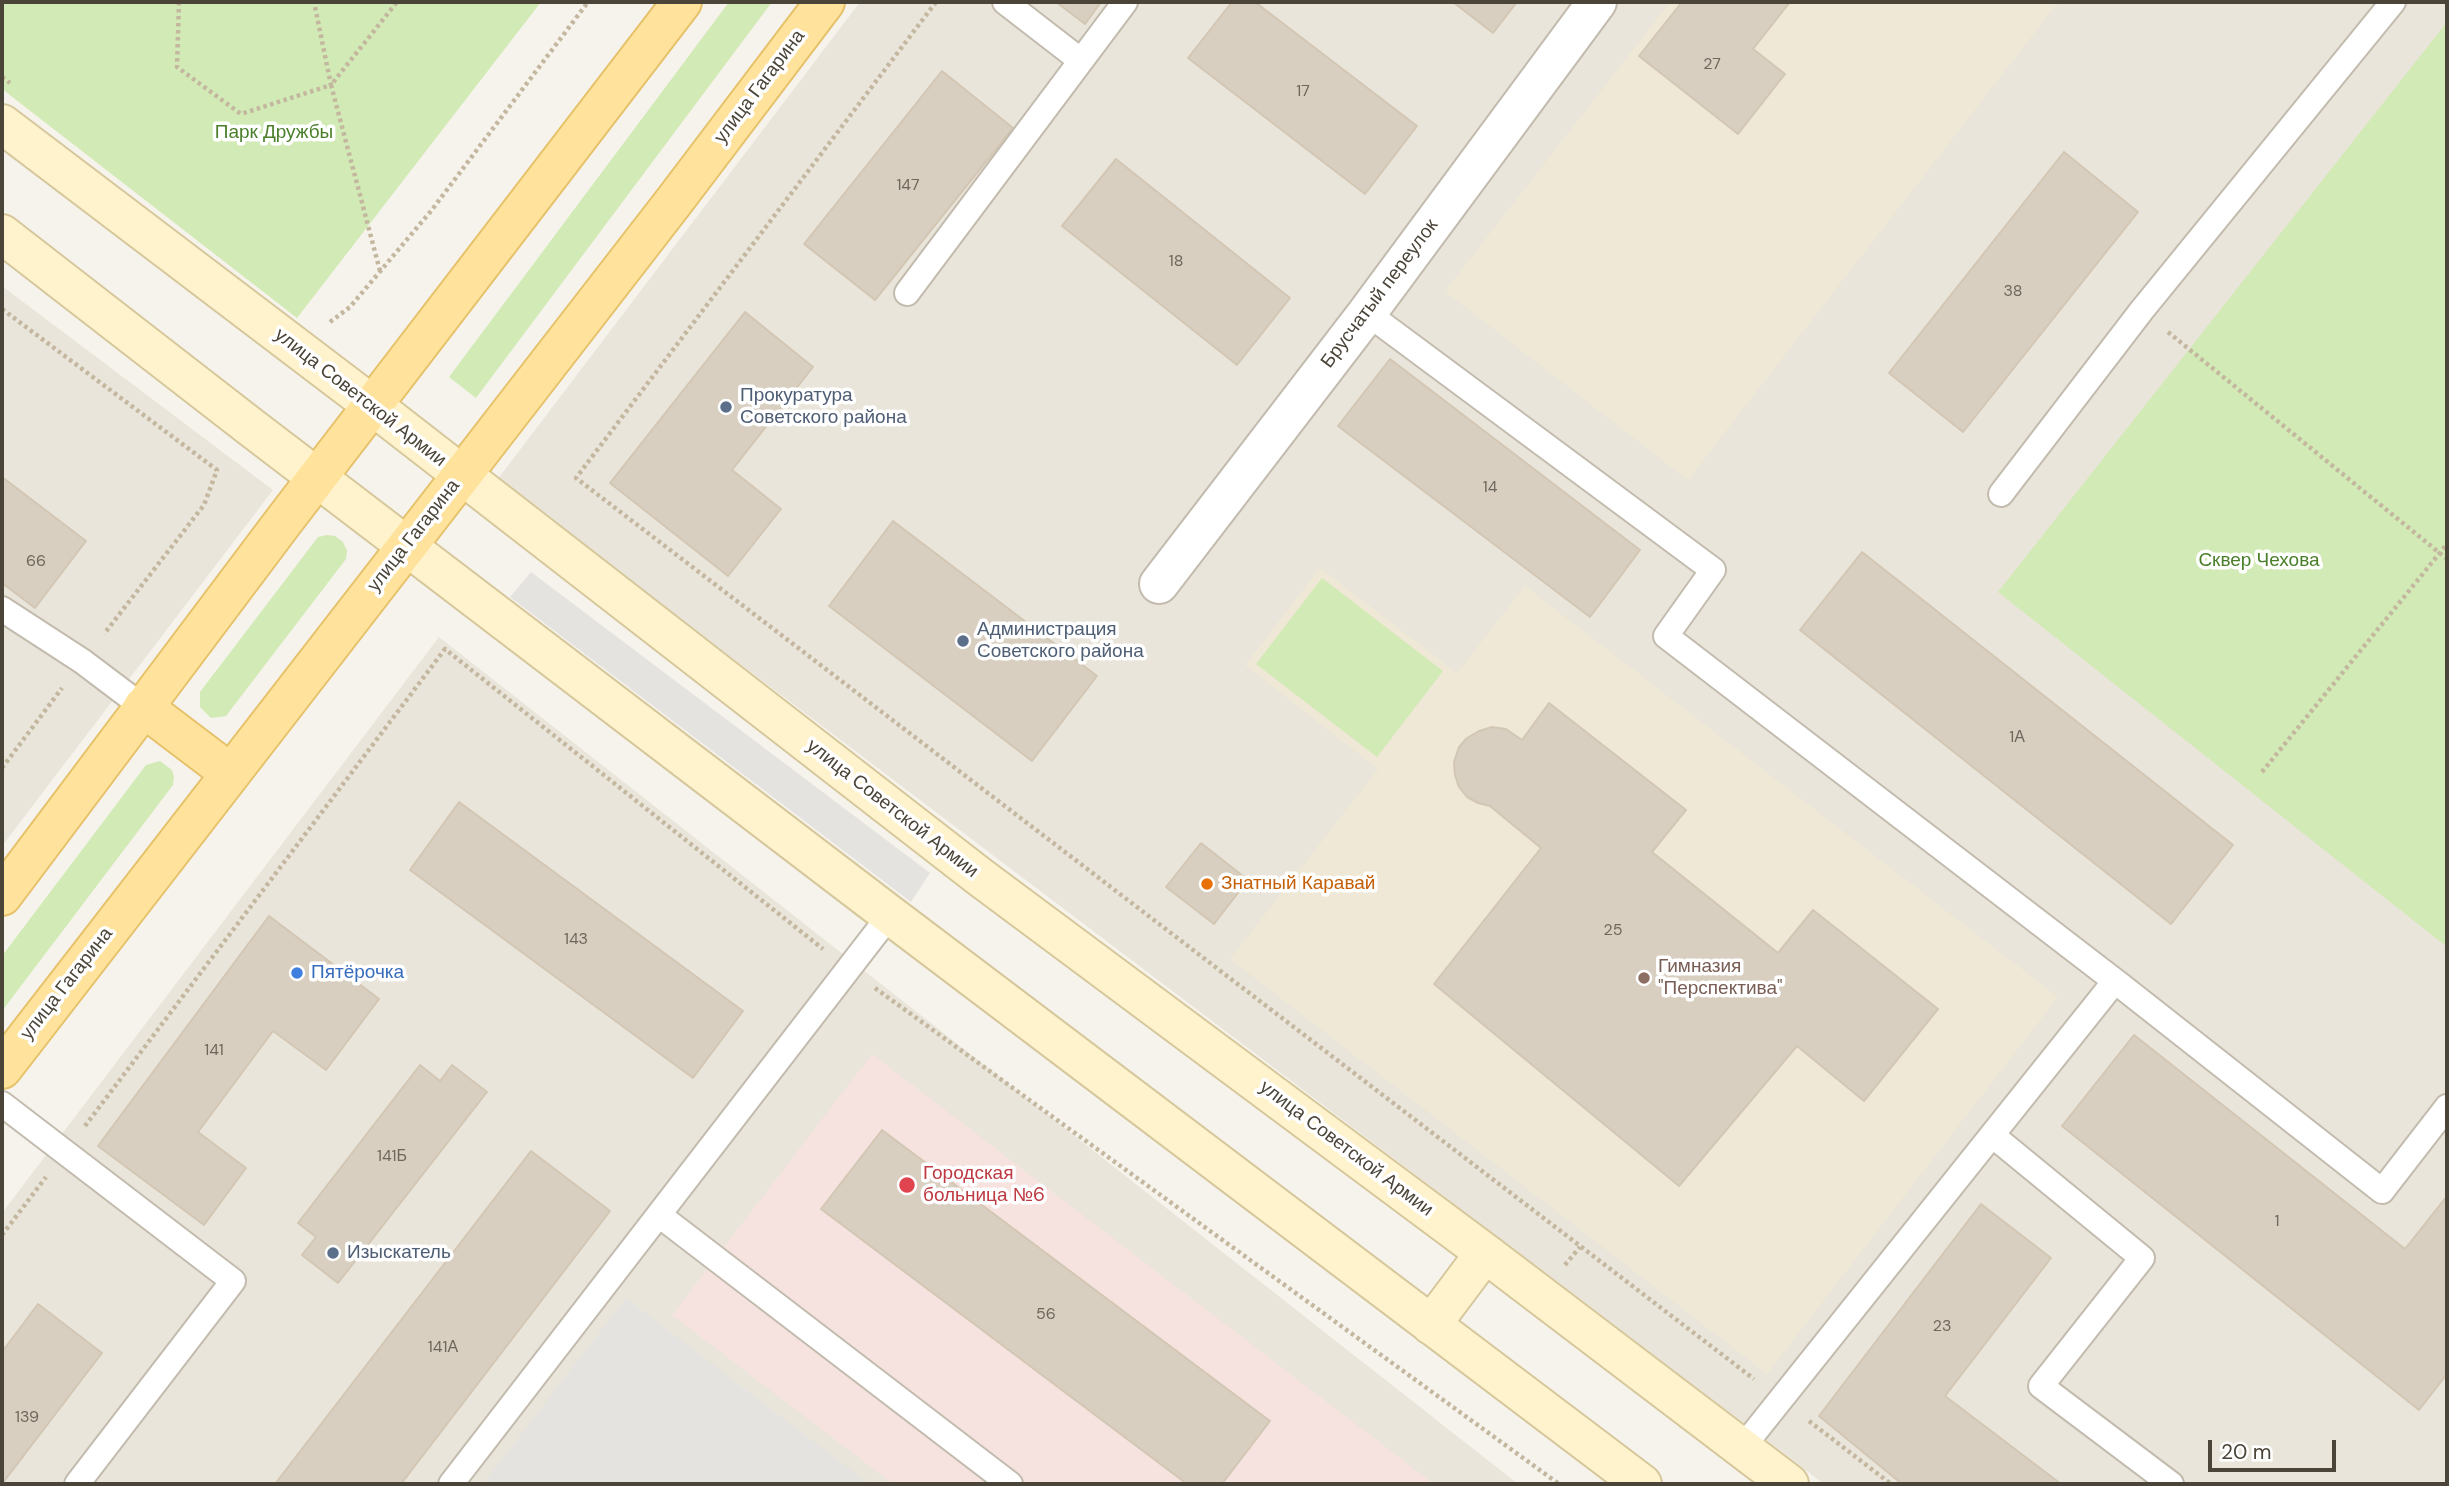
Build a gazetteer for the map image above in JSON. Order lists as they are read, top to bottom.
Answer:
{
  "streets": {
    "main road": ["улица Гагарина", "улица Советской Армии"],
    "street": ["Брусчатый переулок"]
  },
  "crossings": [
    ["улица Гагарина", "улица Советской Армии"]
  ],
  "parks": ["Парк Дружбы", "Сквер Чехова"],
  "places": [
    "Прокуратура Советского района",
    "Администрация Советского района",
    "Знатный Каравай",
    "Пятёрочка",
    "Гимназия \"Перспектива\"",
    "Городская больница №6",
    "Изыскатель"
  ],
  "house_numbers": [
    "27",
    "17",
    "147",
    "18",
    "38",
    "14",
    "66",
    "1А",
    "25",
    "143",
    "141",
    "141Б",
    "1",
    "56",
    "23",
    "141А",
    "139"
  ],
  "scale_bar": "20 m"
}
